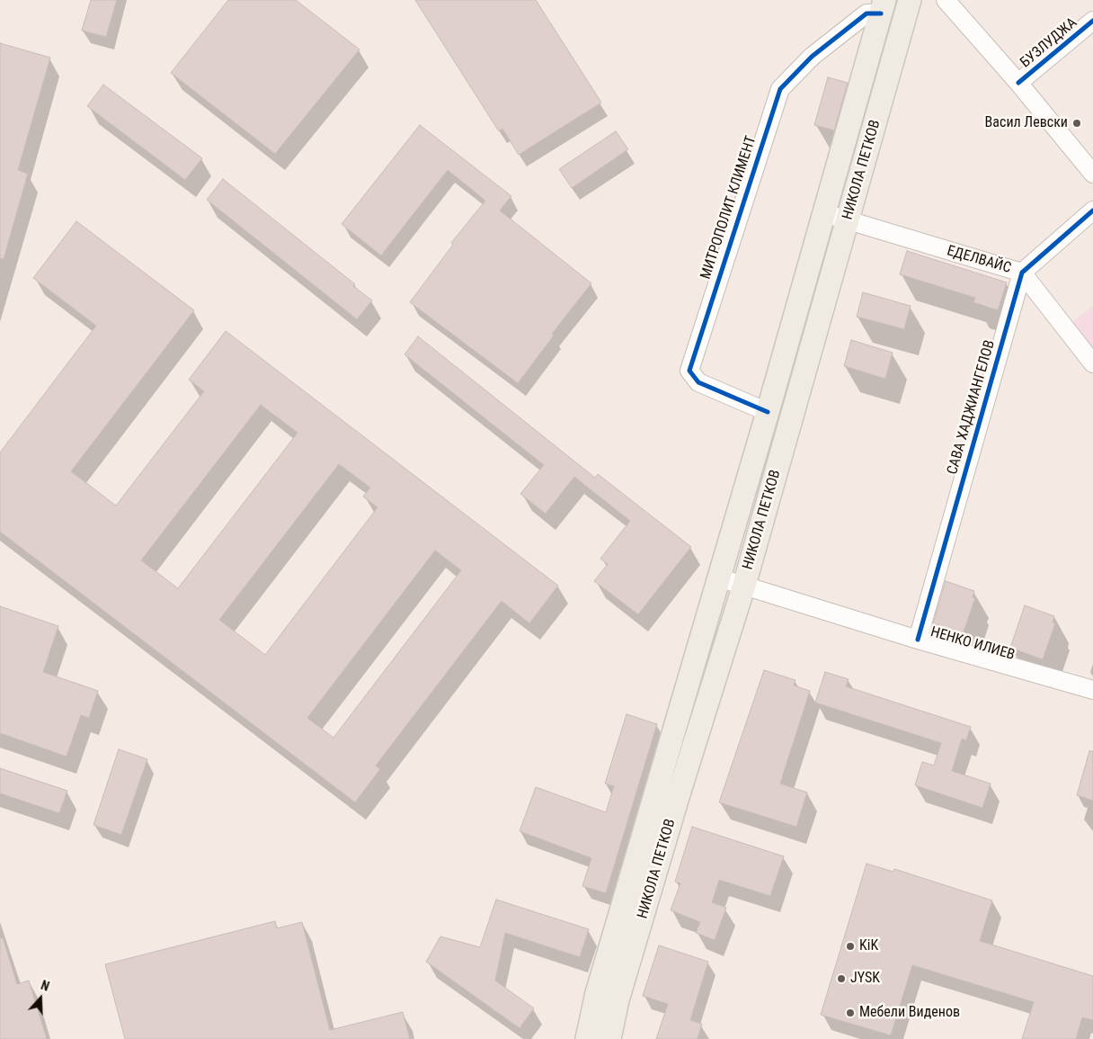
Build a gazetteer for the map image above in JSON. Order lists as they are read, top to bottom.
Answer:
{
  "streets": {
    "main road": ["НИКОЛА ПЕТКОВ"],
    "street": [
      "БУЗЛУДЖА",
      "МИТРОПОЛИТ КЛИМЕНТ",
      "ЕДЕЛВАЙС",
      "САВА ХАДЖИАНГЕЛОВ",
      "НЕНКО ИЛИЕВ"
    ]
  },
  "crossings": [
    ["НИКОЛА ПЕТКОВ", "МИТРОПОЛИТ КЛИМЕНТ"],
    ["НИКОЛА ПЕТКОВ", "ЕДЕЛВАЙС"],
    ["НИКОЛА ПЕТКОВ", "НЕНКО ИЛИЕВ"],
    ["ЕДЕЛВАЙС", "САВА ХАДЖИАНГЕЛОВ"],
    ["САВА ХАДЖИАНГЕЛОВ", "НЕНКО ИЛИЕВ"]
  ],
  "places": [
    "Васил Левски",
    "KiK",
    "JYSK",
    "Мебели Виденов"
  ],
  "north": "top"
}
